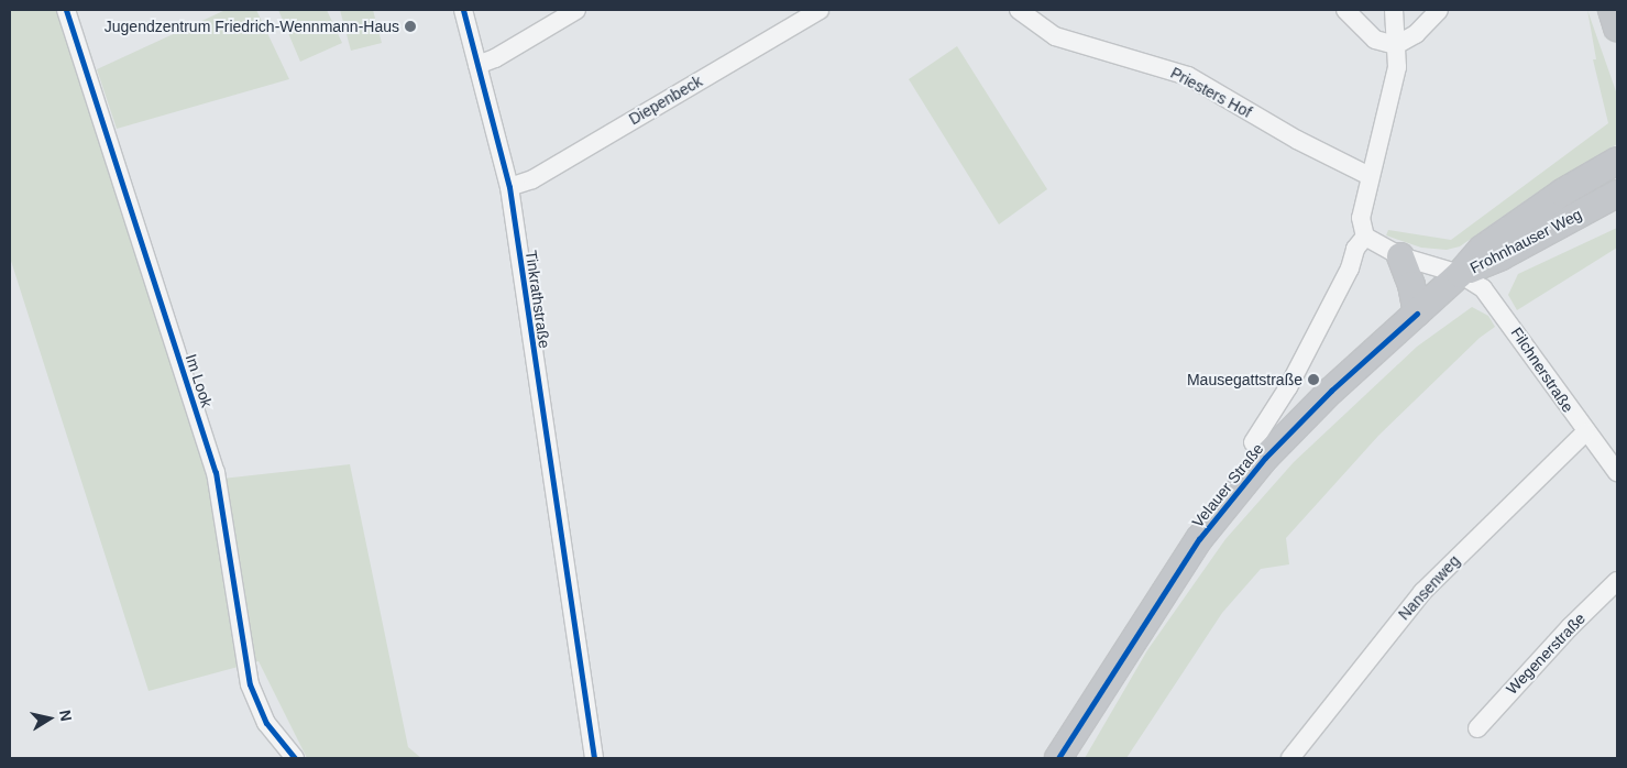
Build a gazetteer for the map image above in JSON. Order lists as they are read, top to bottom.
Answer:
{
  "streets": {
    "main road": ["Frohnhauser Weg", "Velauer Straße"],
    "street": [
      "Priesters Hof",
      "Diepenbeck",
      "Tinkrathstraße",
      "Filchnerstraße",
      "Im Look",
      "Nansenweg",
      "Wegenerstraße"
    ]
  },
  "crossings": [
    ["Diepenbeck", "Tinkrathstraße"],
    ["Frohnhauser Weg", "Filchnerstraße"],
    ["Frohnhauser Weg", "Velauer Straße"],
    ["Filchnerstraße", "Velauer Straße"],
    ["Filchnerstraße", "Nansenweg"]
  ],
  "places": ["Jugendzentrum Friedrich-Wennmann-Haus", "Mausegattstraße"],
  "north": "right"
}
